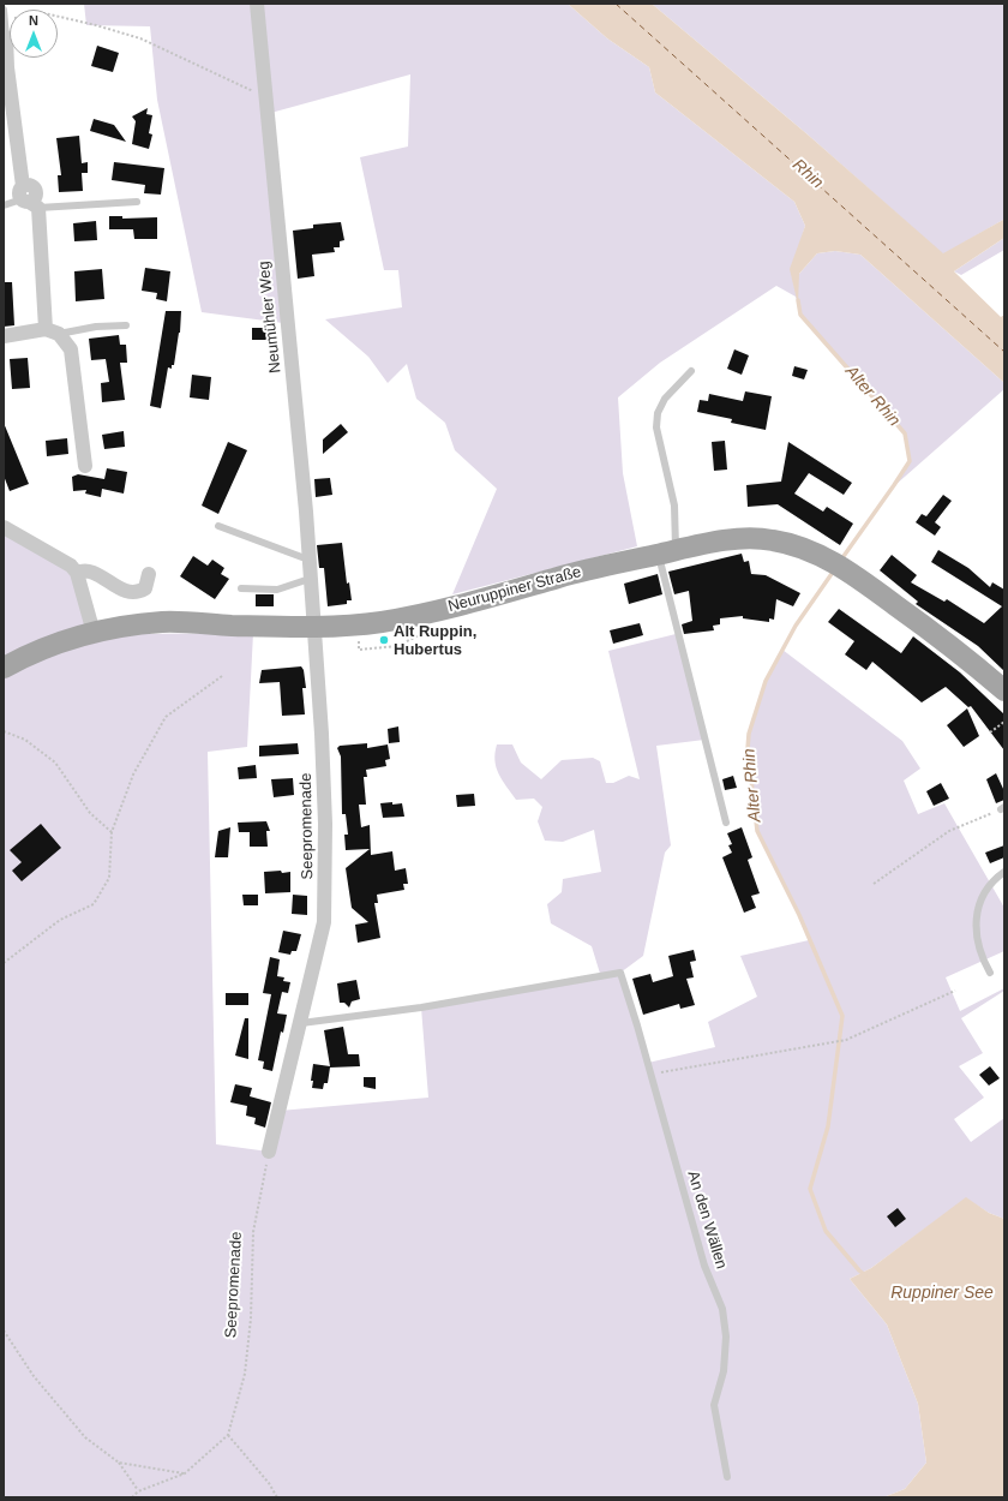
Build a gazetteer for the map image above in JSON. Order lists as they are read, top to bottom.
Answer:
{
  "streets": {
    "main road": ["Neuruppiner Straße"],
    "street": ["Neumühler Weg", "Seepromenade"],
    "lane": ["An den Wällen"]
  },
  "crossings": [
    ["Neumühler Weg", "Neuruppiner Straße"],
    ["Neumühler Weg", "Seepromenade"],
    ["Neuruppiner Straße", "Seepromenade"],
    ["Seepromenade", "An den Wällen"]
  ],
  "water": ["Rhin", "Alter Rhin", "Ruppiner See"],
  "places": ["Alt Ruppin, Hubertus"],
  "north": "top"
}
